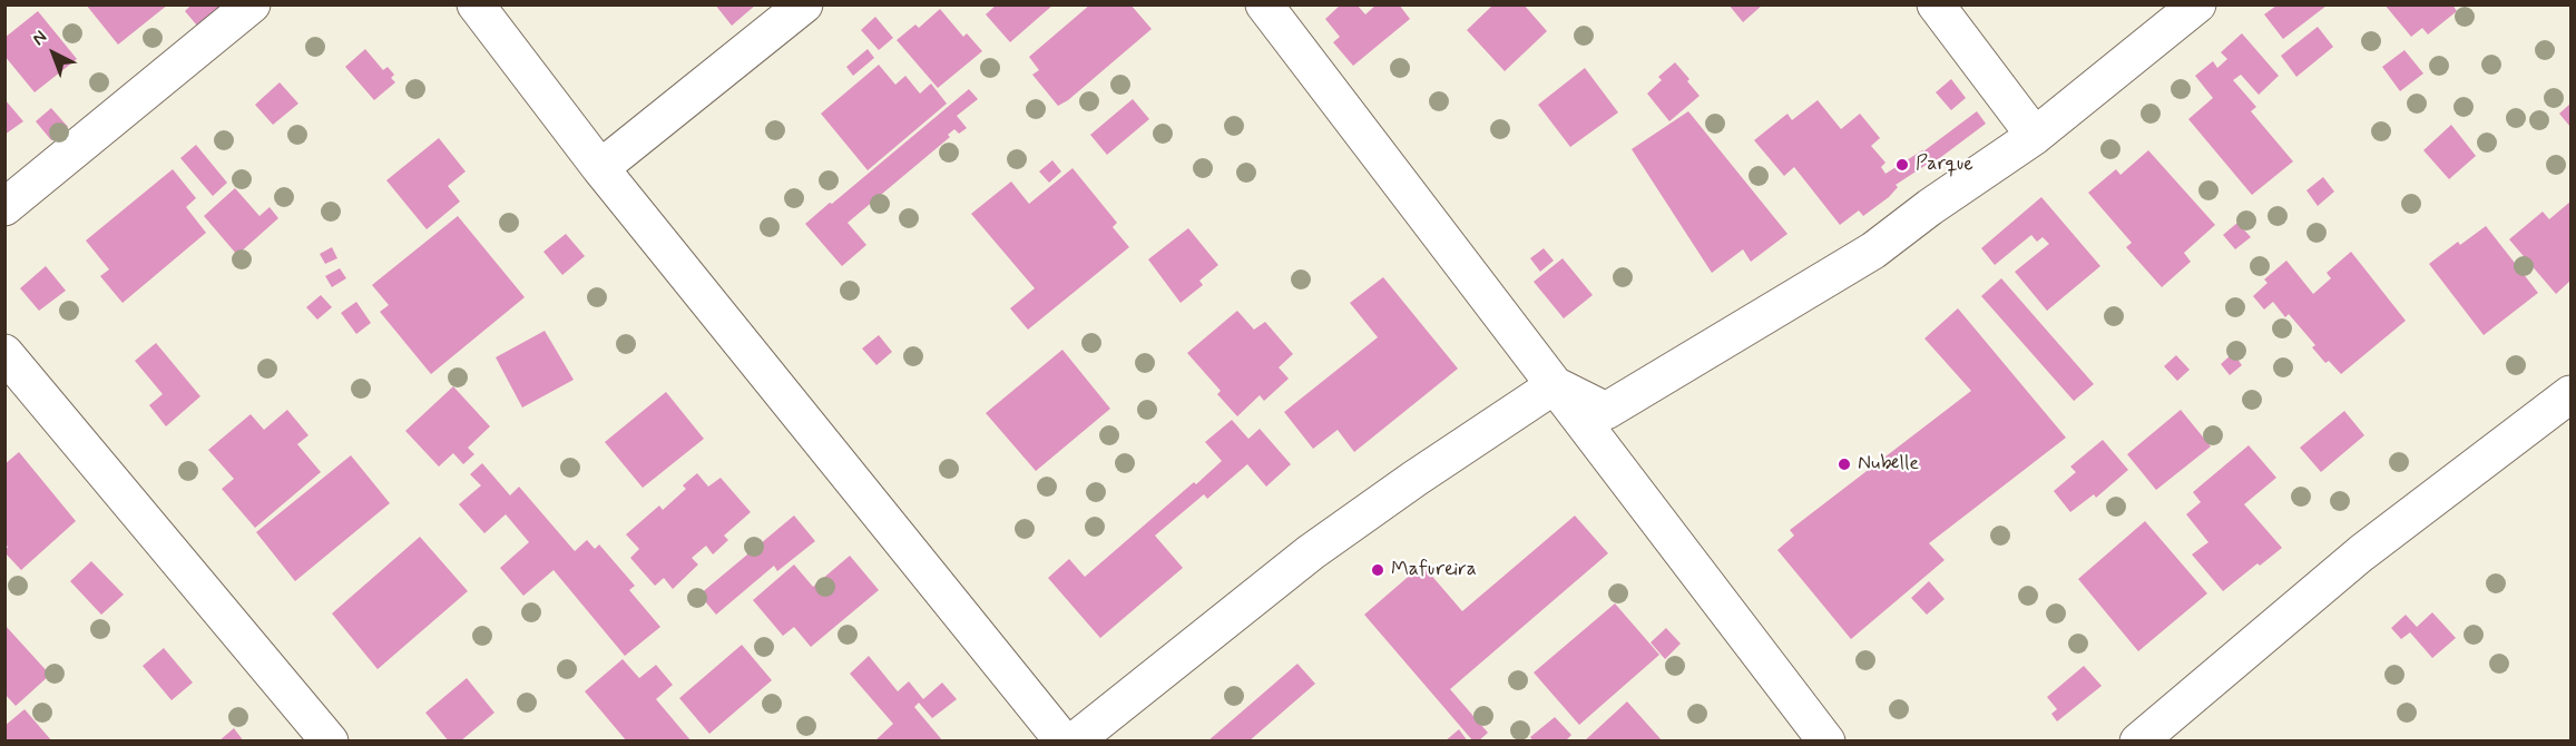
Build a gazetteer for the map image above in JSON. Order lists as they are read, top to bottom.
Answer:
{
  "places": ["Parque", "Nubelle", "Mafureira"],
  "north": "top left"
}
